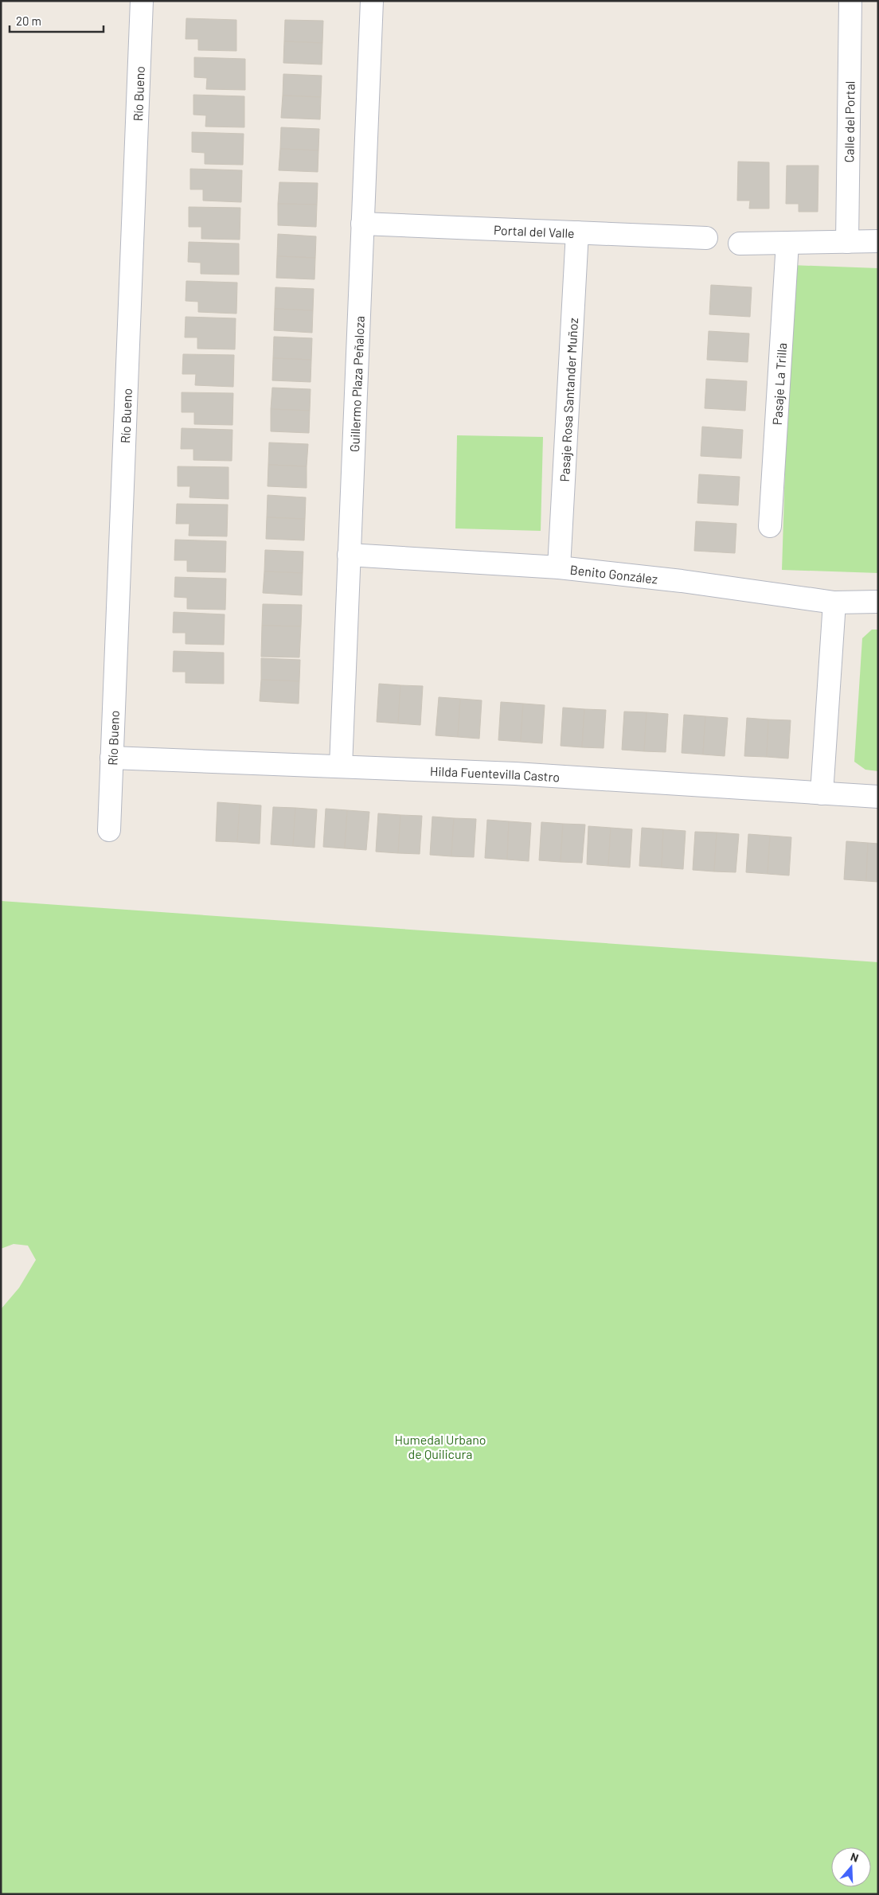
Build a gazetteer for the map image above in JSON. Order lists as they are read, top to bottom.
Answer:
{
  "streets": {
    "street": [
      "Río Bueno",
      "Calle del Portal",
      "Portal del Valle",
      "Guillermo Plaza Peñaloza",
      "Pasaje La Trilla",
      "Pasaje Rosa Santander Muñoz",
      "Benito González",
      "Hilda Fuentevilla Castro"
    ]
  },
  "crossings": [
    ["Río Bueno", "Hilda Fuentevilla Castro"],
    ["Portal del Valle", "Guillermo Plaza Peñaloza"],
    ["Portal del Valle", "Pasaje Rosa Santander Muñoz"],
    ["Guillermo Plaza Peñaloza", "Benito González"],
    ["Guillermo Plaza Peñaloza", "Hilda Fuentevilla Castro"],
    ["Pasaje Rosa Santander Muñoz", "Benito González"]
  ],
  "parks": ["Humedal Urbano de Quilicura"],
  "scale_bar": "20 m",
  "north": "top"
}
